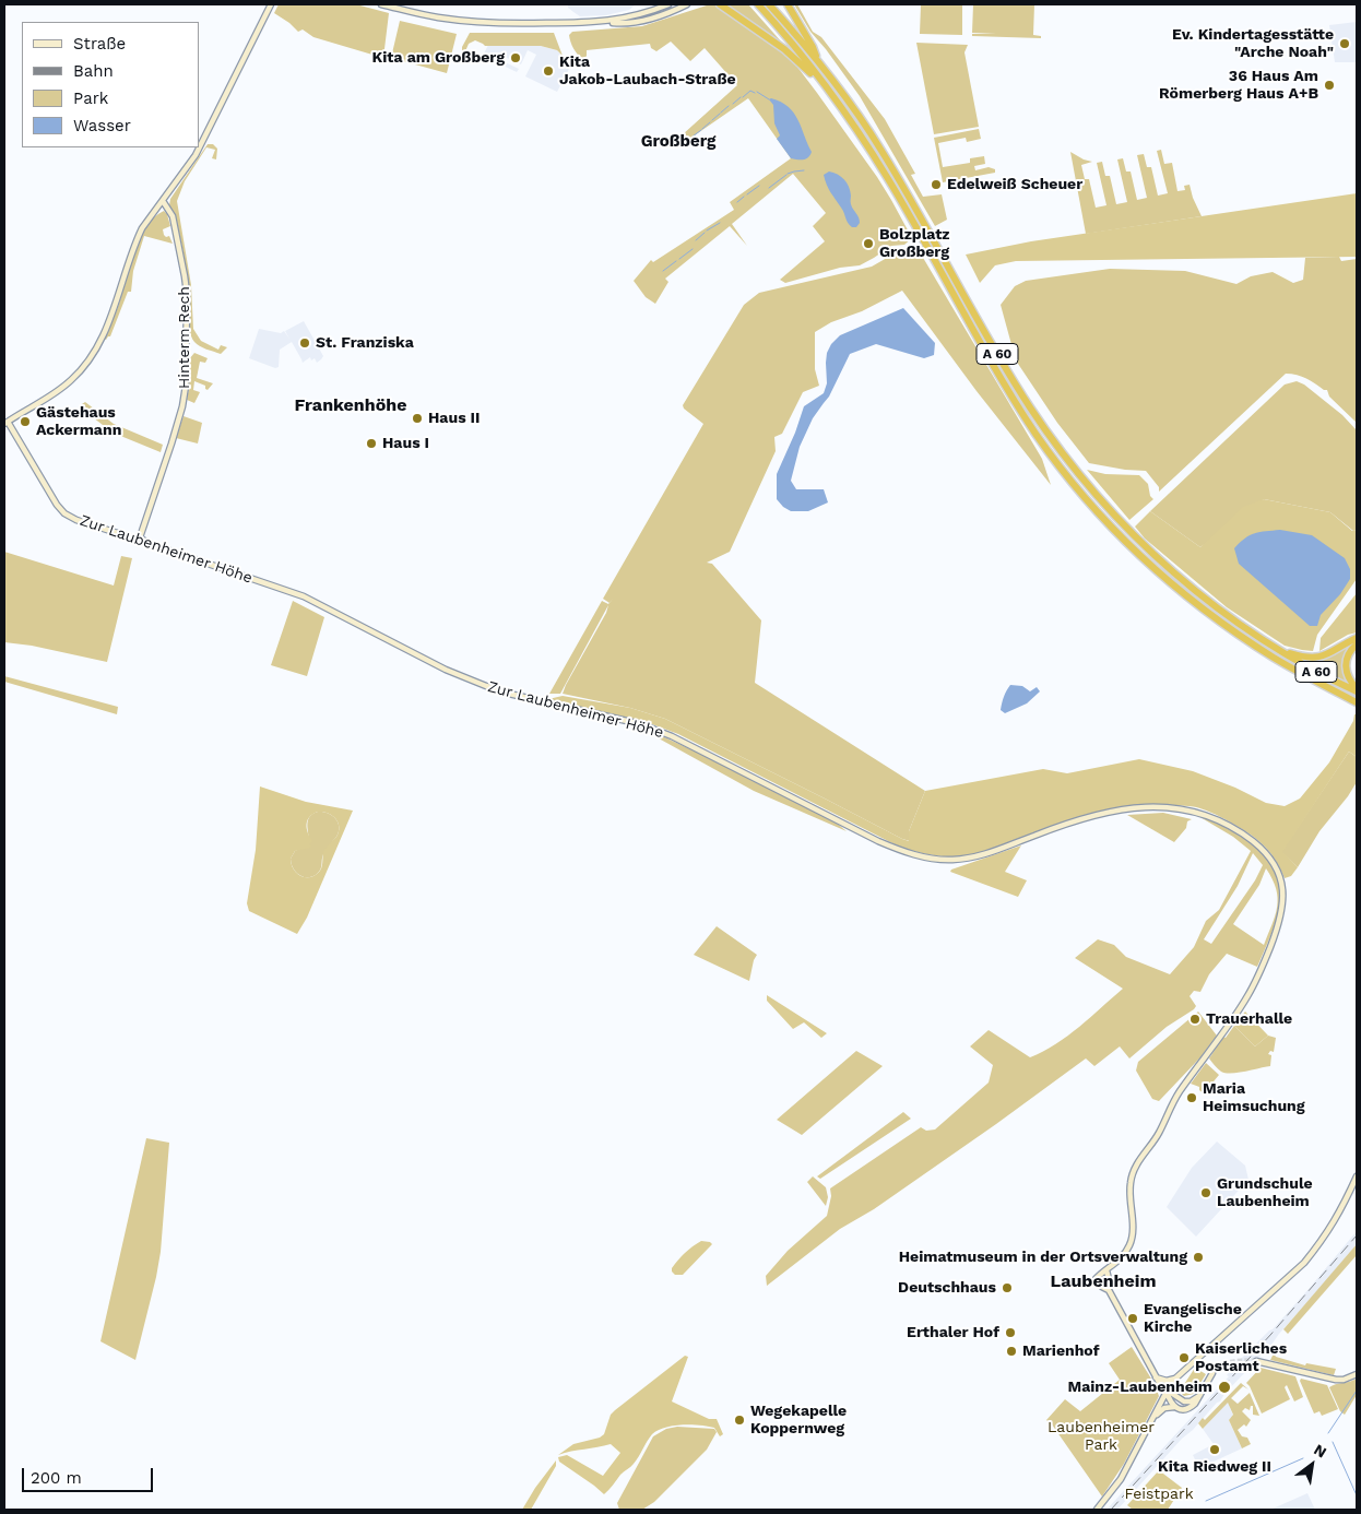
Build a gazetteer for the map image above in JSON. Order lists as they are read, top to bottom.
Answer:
{
  "streets": {
    "highway": ["A 60"],
    "street": ["Hinterm Rech", "Zur Laubenheimer Höhe"]
  },
  "crossings": [
    ["Hinterm Rech", "Zur Laubenheimer Höhe"]
  ],
  "districts": ["Großberg", "Frankenhöhe", "Laubenheim"],
  "parks": ["Laubenheimer Park", "Feistpark"],
  "places": [
    "Ev. Kindertagesstätte \"Arche Noah\"",
    "Kita am Großberg",
    "Kita Jakob-Laubach-Straße",
    "36 Haus Am Römerberg Haus A+B",
    "Edelweiß Scheuer",
    "Bolzplatz Großberg",
    "St. Franziska",
    "Haus II",
    "Gästehaus Ackermann",
    "Haus I",
    "Trauerhalle",
    "Maria Heimsuchung",
    "Grundschule Laubenheim",
    "Heimatmuseum in der Ortsverwaltung",
    "Deutschhaus",
    "Evangelische Kirche",
    "Erthaler Hof",
    "Marienhof",
    "Kaiserliches Postamt",
    "Mainz-Laubenheim",
    "Wegekapelle Koppernweg",
    "Kita Riedweg II"
  ],
  "legend": [
    "Straße",
    "Bahn",
    "Park",
    "Wasser"
  ],
  "scale_bar": "200 m",
  "north": "top right"
}
